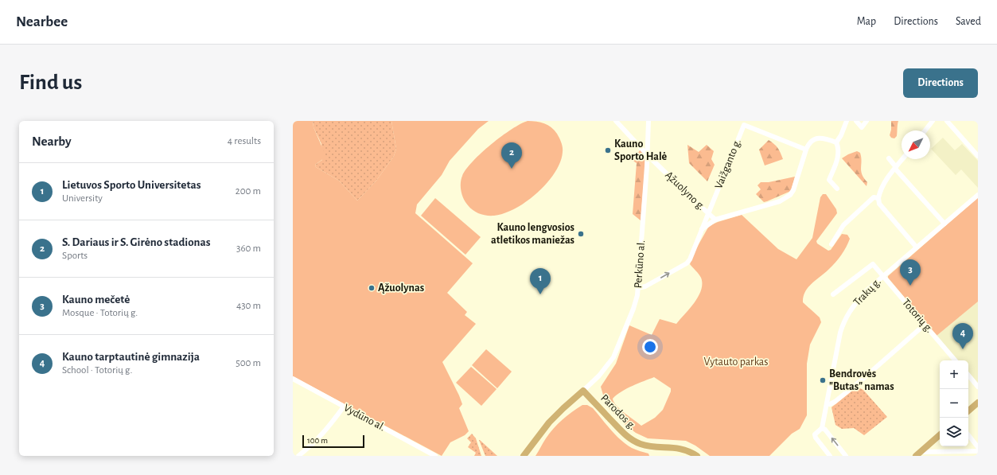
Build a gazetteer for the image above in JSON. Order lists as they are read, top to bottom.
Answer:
{
  "streets": {
    "main road": ["Parodos g."],
    "street": [
      "Vaižganto g.",
      "Ąžuolyno g.",
      "Perkūno al.",
      "Trakų g.",
      "Totorių g.",
      "Vydūno al."
    ]
  },
  "crossings": [
    ["Vaižganto g.", "Ąžuolyno g."],
    ["Vaižganto g.", "Perkūno al."],
    ["Ąžuolyno g.", "Perkūno al."],
    ["Perkūno al.", "Parodos g."],
    ["Trakų g.", "Totorių g."]
  ],
  "parks": ["Vytauto parkas"],
  "places": [
    "Kauno Sporto Halė",
    "Kauno lengvosios atletikos maniežas",
    "Ąžuolynas",
    "Bendrovės \"Butas\" namas"
  ],
  "scale_bar": "100 m",
  "north": "bottom left",
  "page": {
    "header": "Nearbee",
    "nav": ["Map", "Directions", "Saved"],
    "buttons": "Directions",
    "title": "Find us",
    "heading": ["Nearby", "4 results"],
    "pins": [
      "2",
      "3",
      "1",
      "4"
    ],
    "list": [
      {
        "mark": "1",
        "name": "Lietuvos Sporto Universitetas",
        "note": "University",
        "value": "200 m"
      },
      {
        "mark": "2",
        "name": "S. Dariaus ir S. Girėno stadionas",
        "note": "Sports",
        "value": "360 m"
      },
      {
        "mark": "3",
        "name": "Kauno mečetė",
        "note": "Mosque · Totorių g.",
        "value": "430 m"
      },
      {
        "mark": "4",
        "name": "Kauno tarptautinė gimnazija",
        "note": "School · Totorių g.",
        "value": "500 m"
      }
    ],
    "map_buttons": ["+", "−"],
    "scale": "100 m"
  }
}
